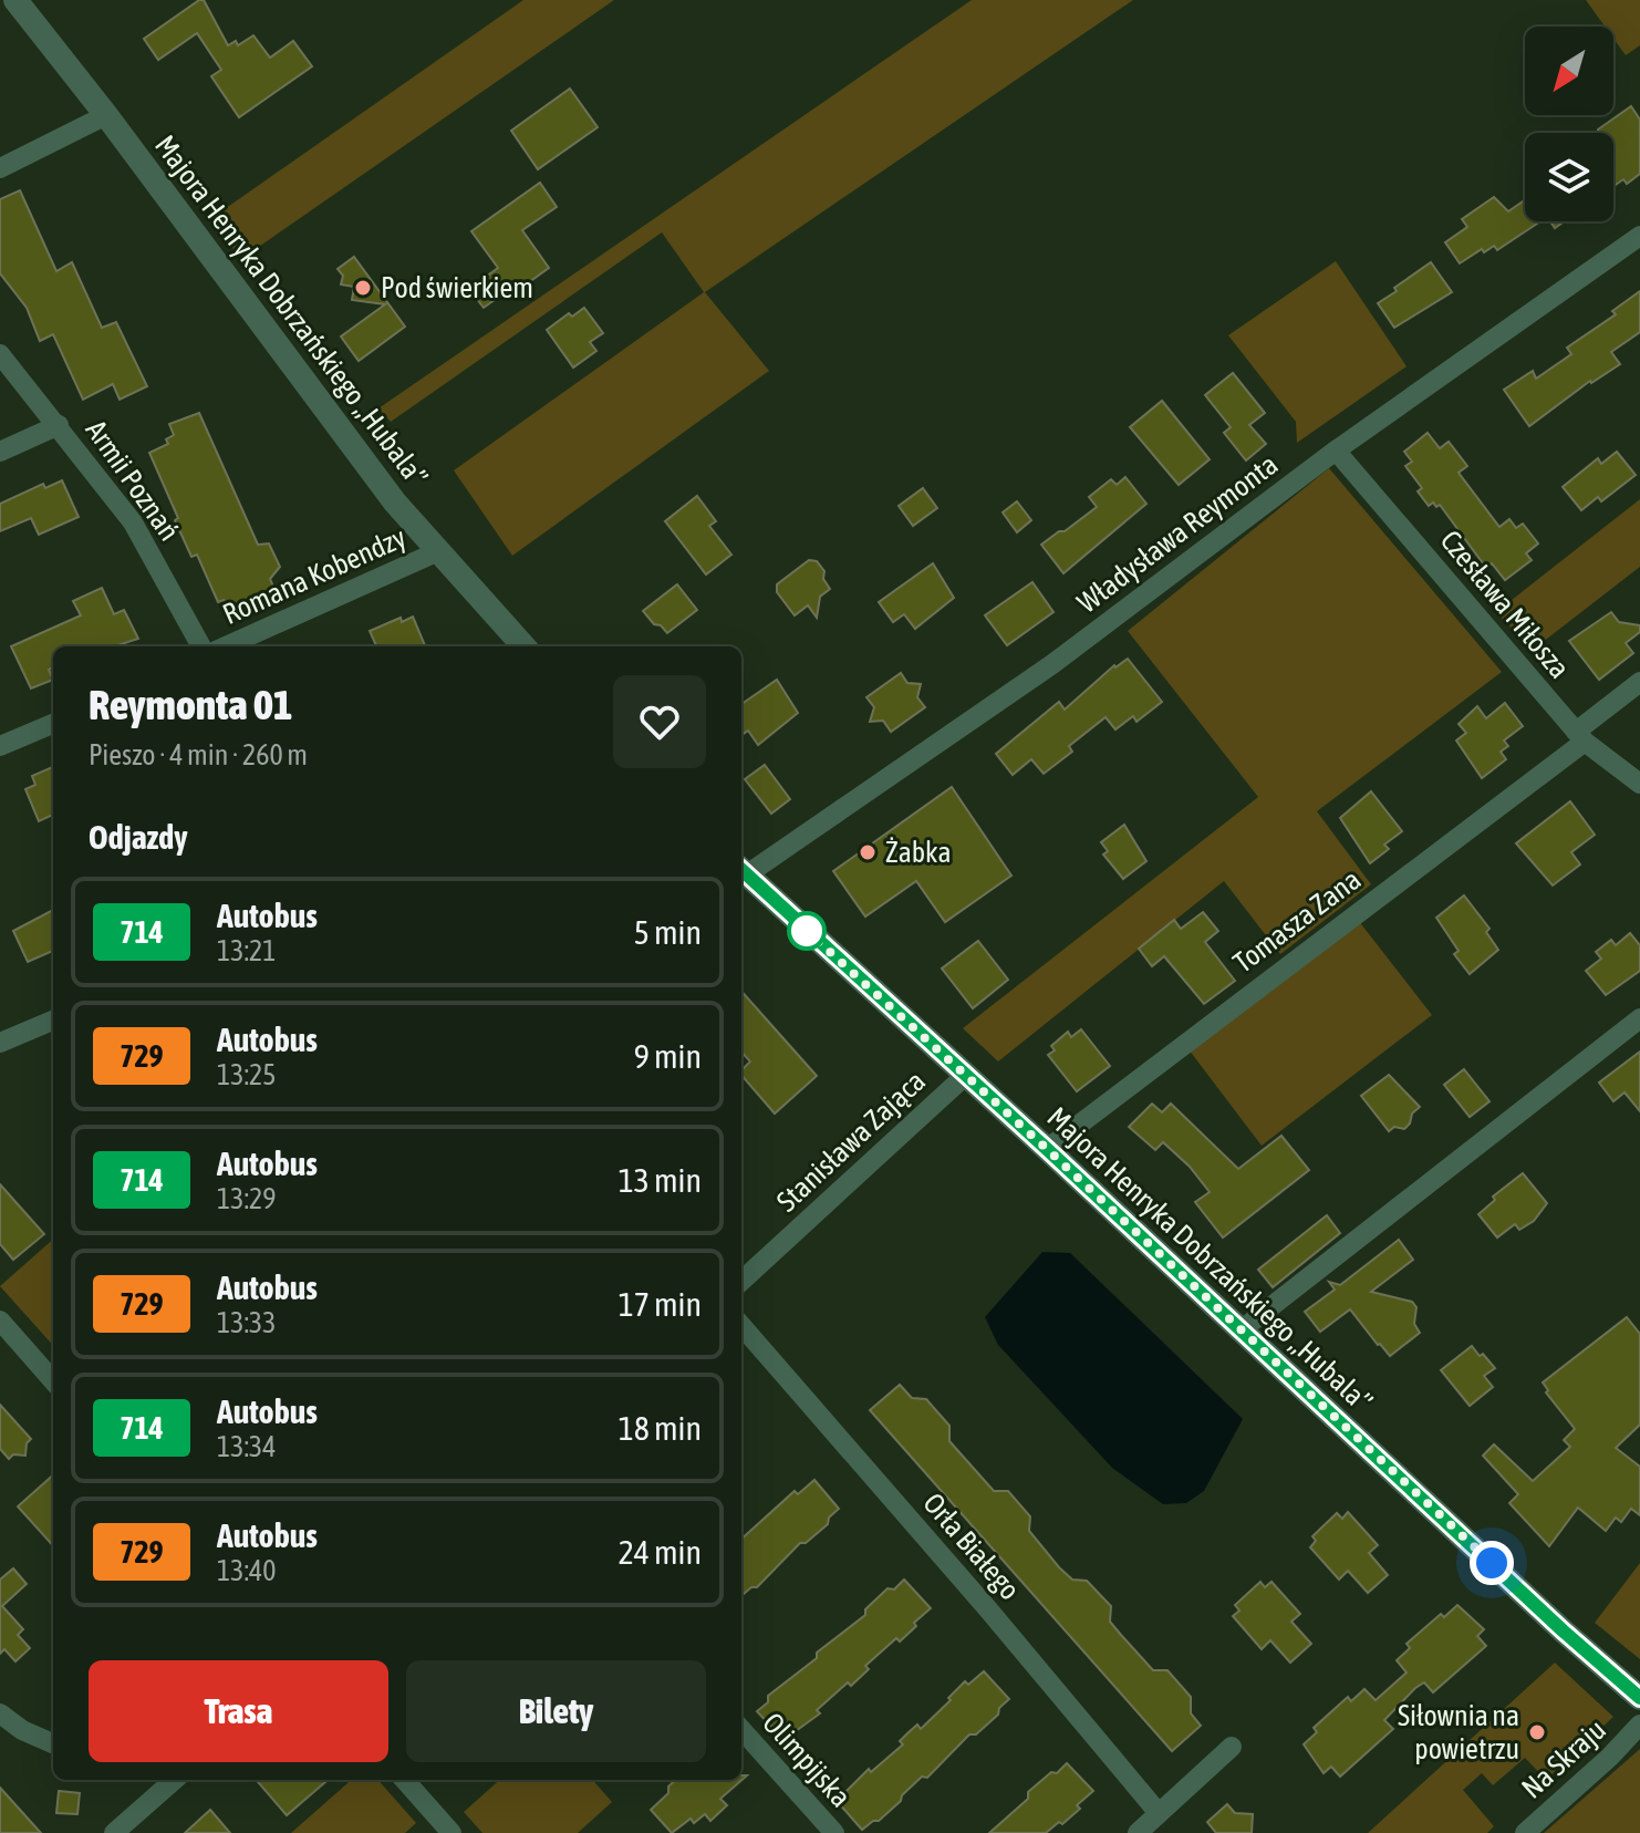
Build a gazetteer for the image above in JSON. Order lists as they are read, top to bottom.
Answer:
{
  "streets": {
    "street": [
      "Majora Henryka Dobrzańskiego „Hubala”",
      "Armii Poznań",
      "Władysława Reymonta",
      "Romana Kobendzy",
      "Czesława Miłosza",
      "Tomasza Zana",
      "Stanisława Zająca",
      "Orła Białego",
      "Na Skraju",
      "Olimpijska"
    ]
  },
  "crossings": [
    ["Majora Henryka Dobrzańskiego „Hubala”", "Władysława Reymonta"],
    ["Majora Henryka Dobrzańskiego „Hubala”", "Romana Kobendzy"],
    ["Majora Henryka Dobrzańskiego „Hubala”", "Tomasza Zana"],
    ["Majora Henryka Dobrzańskiego „Hubala”", "Stanisława Zająca"],
    ["Władysława Reymonta", "Czesława Miłosza"],
    ["Czesława Miłosza", "Tomasza Zana"]
  ],
  "places": ["Pod świerkiem", "Żabka", "Siłownia na powietrzu"],
  "lines": ["bus line 714"],
  "north": "bottom left",
  "page": {
    "heading": [
      ["Reymonta 01", "Pieszo · 4 min · 260 m"],
      "Odjazdy"
    ],
    "list": [
      {
        "mark": "714",
        "name": "Autobus",
        "note": "13:21",
        "value": "5 min"
      },
      {
        "mark": "729",
        "name": "Autobus",
        "note": "13:25",
        "value": "9 min"
      },
      {
        "mark": "714",
        "name": "Autobus",
        "note": "13:29",
        "value": "13 min"
      },
      {
        "mark": "729",
        "name": "Autobus",
        "note": "13:33",
        "value": "17 min"
      },
      {
        "mark": "714",
        "name": "Autobus",
        "note": "13:34",
        "value": "18 min"
      },
      {
        "mark": "729",
        "name": "Autobus",
        "note": "13:40",
        "value": "24 min"
      }
    ],
    "buttons": ["Trasa", "Bilety"]
  }
}
